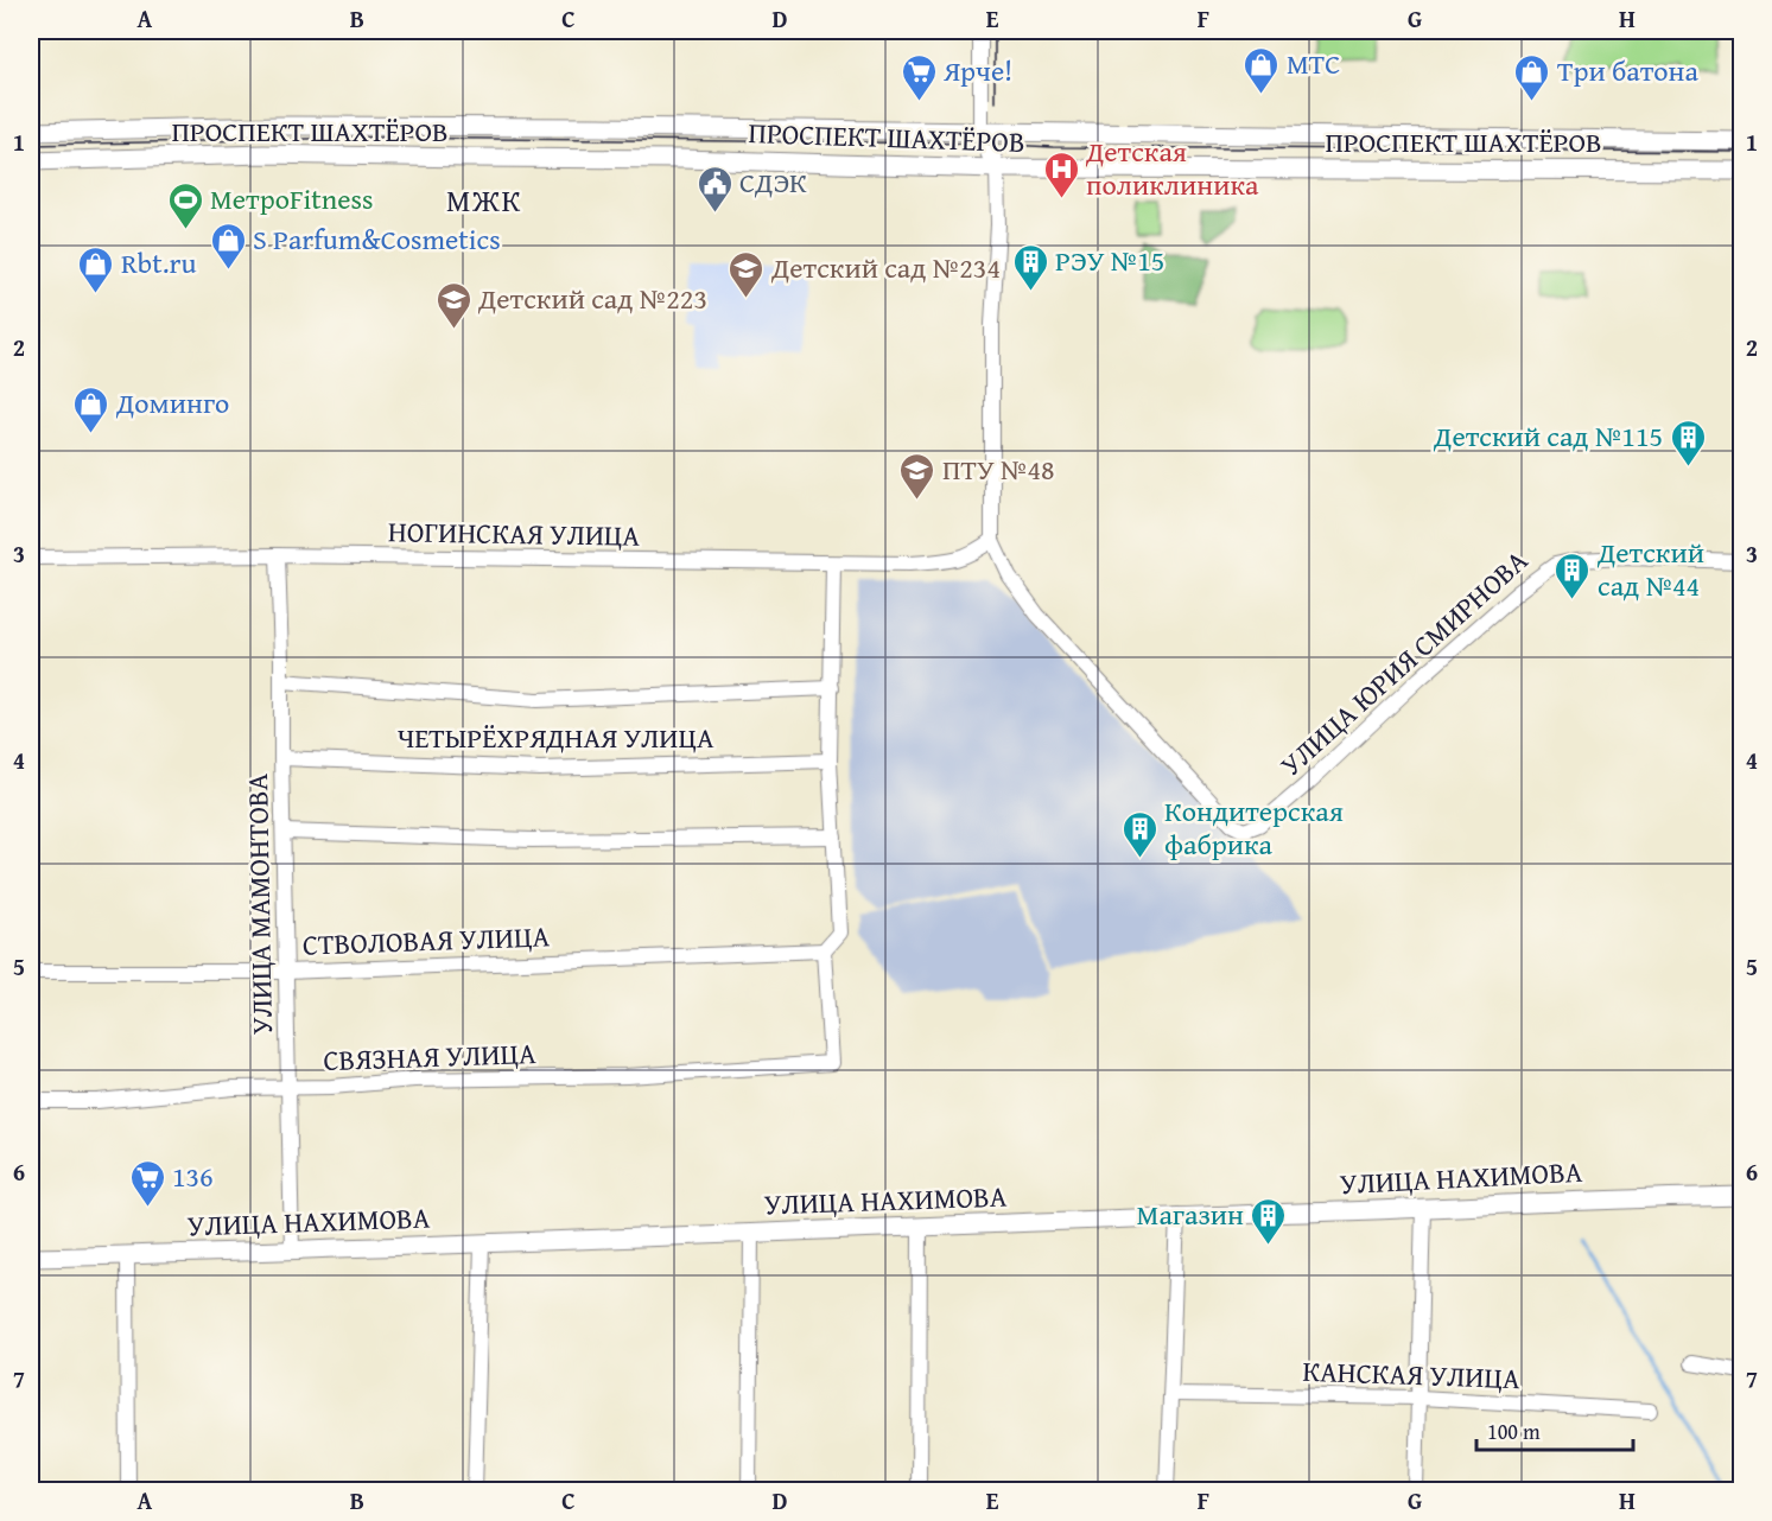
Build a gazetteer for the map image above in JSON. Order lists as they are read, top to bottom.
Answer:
{
  "streets": {
    "main road": ["ПРОСПЕКТ ШАХТЁРОВ", "УЛИЦА НАХИМОВА"],
    "street": [
      "НОГИНСКАЯ УЛИЦА",
      "УЛИЦА ЮРИЯ СМИРНОВА",
      "ЧЕТЫРЁХРЯДНАЯ УЛИЦА",
      "УЛИЦА МАМОНТОВА",
      "СТВОЛОВАЯ УЛИЦА",
      "СВЯЗНАЯ УЛИЦА",
      "КАНСКАЯ УЛИЦА"
    ]
  },
  "crossings": [
    ["НОГИНСКАЯ УЛИЦА", "УЛИЦА ЮРИЯ СМИРНОВА"],
    ["НОГИНСКАЯ УЛИЦА", "УЛИЦА МАМОНТОВА"],
    ["ЧЕТЫРЁХРЯДНАЯ УЛИЦА", "УЛИЦА МАМОНТОВА"],
    ["УЛИЦА МАМОНТОВА", "СТВОЛОВАЯ УЛИЦА"],
    ["УЛИЦА МАМОНТОВА", "СВЯЗНАЯ УЛИЦА"],
    ["УЛИЦА МАМОНТОВА", "УЛИЦА НАХИМОВА"],
    ["СТВОЛОВАЯ УЛИЦА", "СВЯЗНАЯ УЛИЦА"]
  ],
  "districts": ["МЖК"],
  "places": {
    "shop": [
      "МТС",
      "Три батона",
      "S Parfum&Cosmetics",
      "Rbt.ru",
      "Доминго"
    ],
    "supermarket": ["Ярче!", "136"],
    "hospital": ["Детская поликлиника"],
    "public building": ["СДЭК"],
    "sports": ["МетроFitness"],
    "building": [
      "РЭУ №15",
      "Детский сад №115",
      "Детский сад №44",
      "Кондитерская фабрика",
      "Магазин"
    ],
    "school or university": ["Детский сад №234", "Детский сад №223", "ПТУ №48"]
  },
  "scale_bar": "100 m",
  "grid": {
    "columns": [
      "A",
      "B",
      "C",
      "D",
      "E",
      "F",
      "G",
      "H"
    ],
    "rows": [
      "1",
      "2",
      "3",
      "4",
      "5",
      "6",
      "7"
    ]
  }
}
